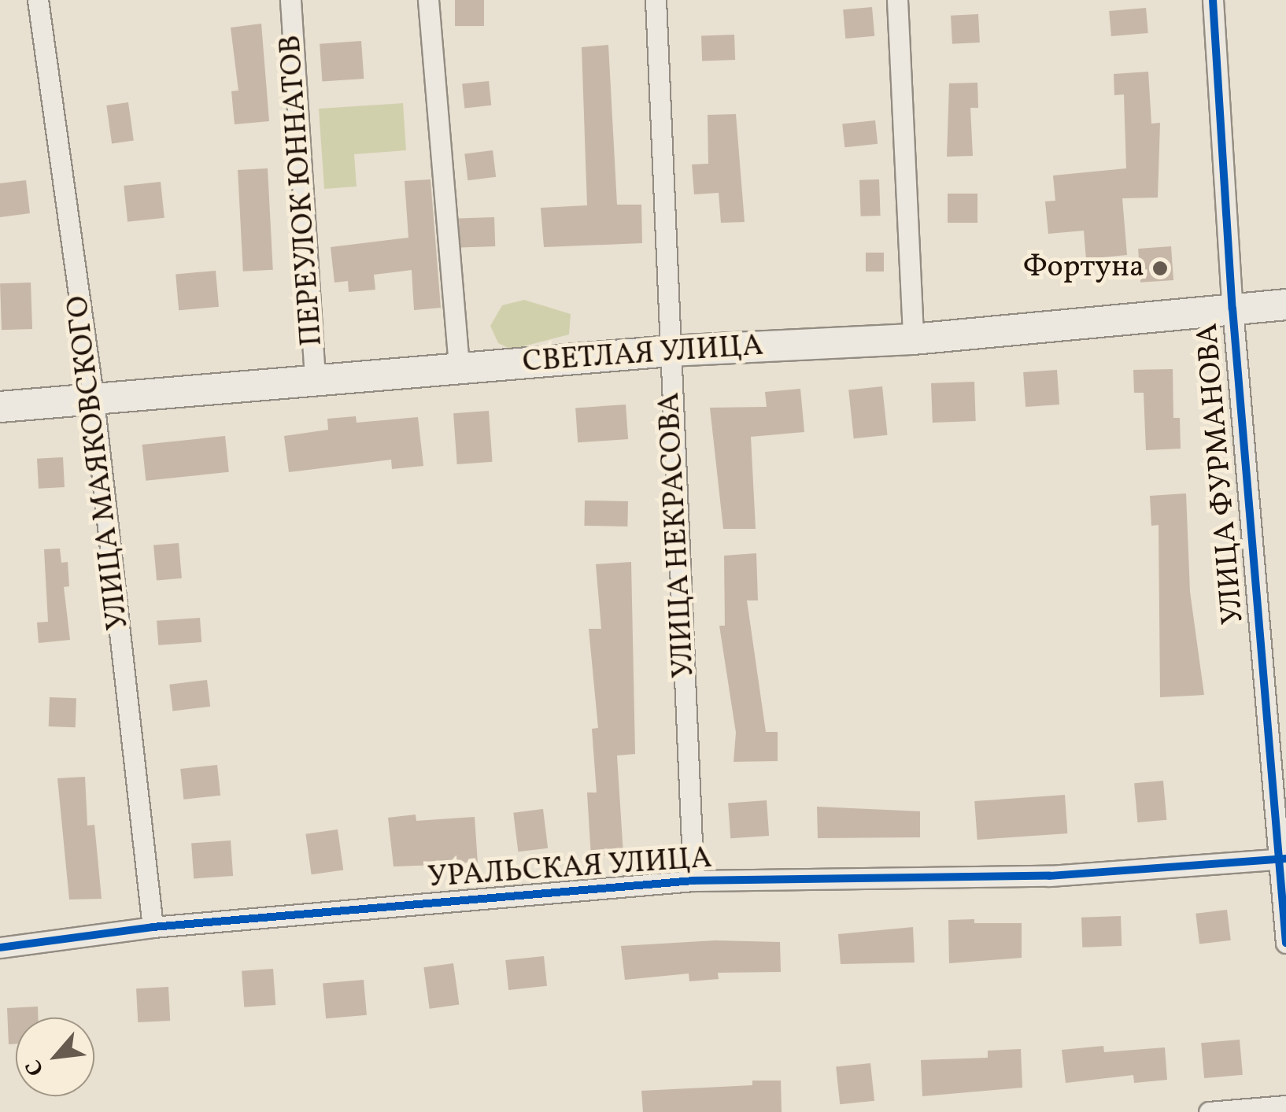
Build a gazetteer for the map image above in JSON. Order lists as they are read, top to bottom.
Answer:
{
  "streets": {
    "main road": ["СВЕТЛАЯ УЛИЦА"],
    "street": [
      "ПЕРЕУЛОК ЮННАТОВ",
      "УЛИЦА МАЯКОВСКОГО",
      "УЛИЦА ФУРМАНОВА",
      "УЛИЦА НЕКРАСОВА",
      "УРАЛЬСКАЯ УЛИЦА"
    ]
  },
  "crossings": [
    ["ПЕРЕУЛОК ЮННАТОВ", "СВЕТЛАЯ УЛИЦА"],
    ["СВЕТЛАЯ УЛИЦА", "УЛИЦА МАЯКОВСКОГО"],
    ["СВЕТЛАЯ УЛИЦА", "УЛИЦА ФУРМАНОВА"],
    ["СВЕТЛАЯ УЛИЦА", "УЛИЦА НЕКРАСОВА"],
    ["УЛИЦА МАЯКОВСКОГО", "УРАЛЬСКАЯ УЛИЦА"],
    ["УЛИЦА ФУРМАНОВА", "УРАЛЬСКАЯ УЛИЦА"],
    ["УЛИЦА НЕКРАСОВА", "УРАЛЬСКАЯ УЛИЦА"]
  ],
  "places": ["Фортуна"],
  "north": "bottom left"
}
